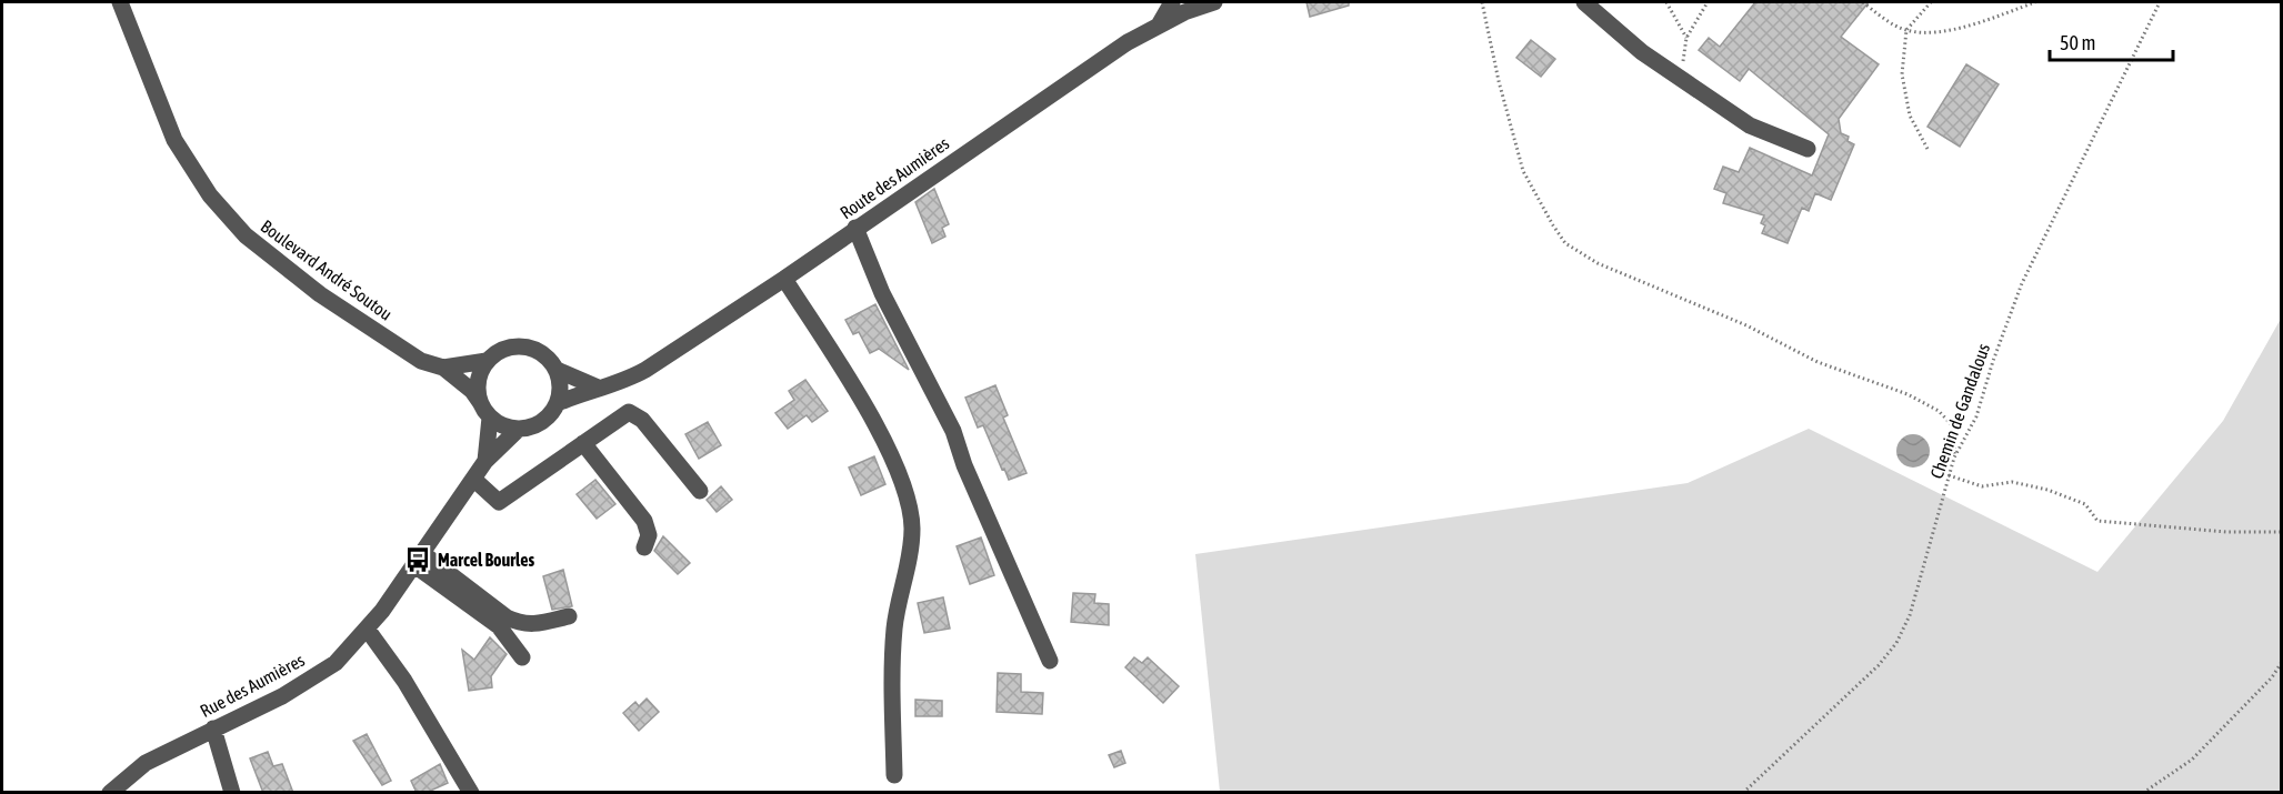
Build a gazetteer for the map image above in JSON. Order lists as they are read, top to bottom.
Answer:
{
  "streets": {
    "street": ["Route des Aumières", "Boulevard André Soutou", "Rue des Aumières"],
    "path": ["Chemin de Gandalous"]
  },
  "crossings": [
    ["Route des Aumières", "Boulevard André Soutou"],
    ["Route des Aumières", "Rue des Aumières"],
    ["Boulevard André Soutou", "Rue des Aumières"]
  ],
  "places": {
    "bus stop": ["Marcel Bourles"]
  },
  "scale_bar": "50 m"
}
